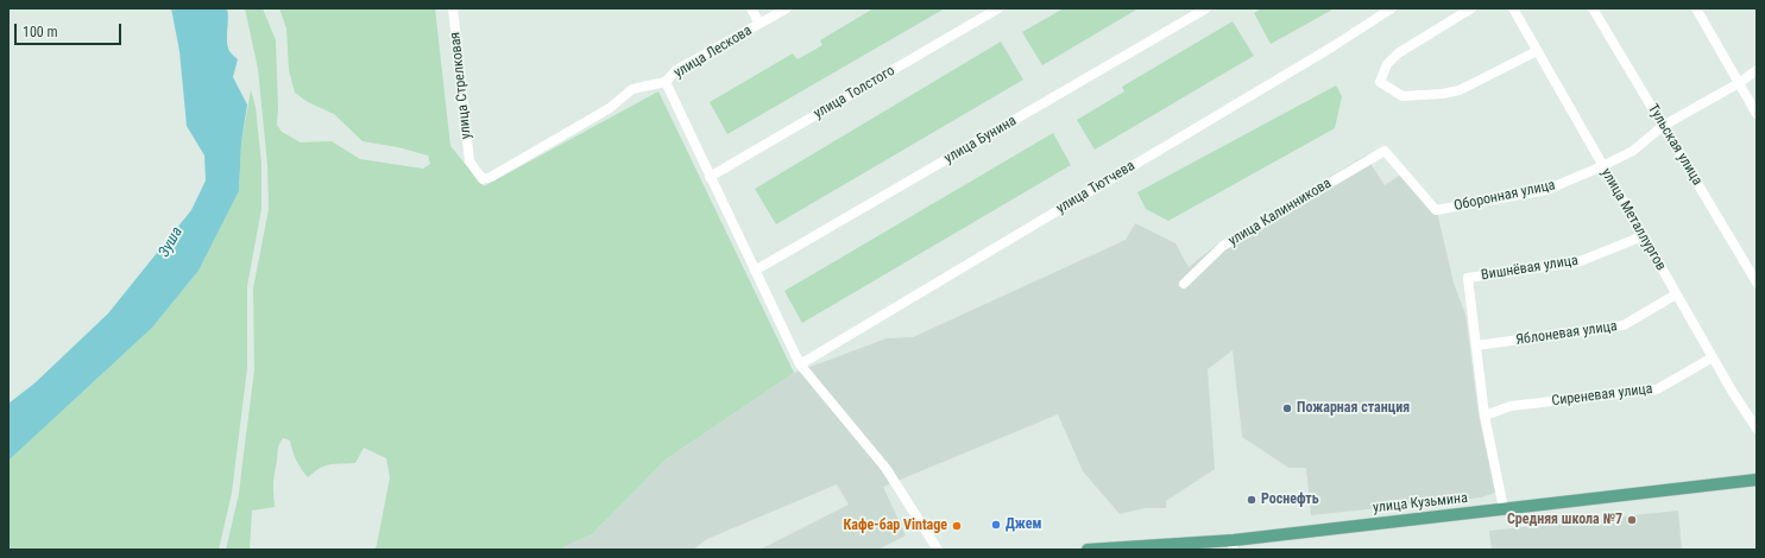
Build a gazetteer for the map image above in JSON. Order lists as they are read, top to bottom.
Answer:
{
  "streets": {
    "main road": ["улица Кузьмина"],
    "street": [
      "улица Лескова",
      "улица Стрелковая",
      "улица Толстого",
      "улица Бунина",
      "Тульская улица",
      "улица Тютчева",
      "Оборонная улица",
      "улица Калинникова",
      "улица Металлургов",
      "Вишнёвая улица",
      "Яблоневая улица",
      "Сиреневая улица"
    ]
  },
  "crossings": [
    ["улица Лескова", "улица Стрелковая"],
    ["Тульская улица", "Оборонная улица"],
    ["Оборонная улица", "улица Калинникова"],
    ["Оборонная улица", "улица Металлургов"],
    ["улица Металлургов", "Вишнёвая улица"],
    ["улица Металлургов", "Яблоневая улица"],
    ["улица Металлургов", "Сиреневая улица"],
    ["Вишнёвая улица", "Яблоневая улица"]
  ],
  "water": ["Зуша"],
  "places": [
    "Пожарная станция",
    "Роснефть",
    "Средняя школа №7",
    "Джем",
    "Кафе-бар Vintage"
  ],
  "scale_bar": "100 m"
}
